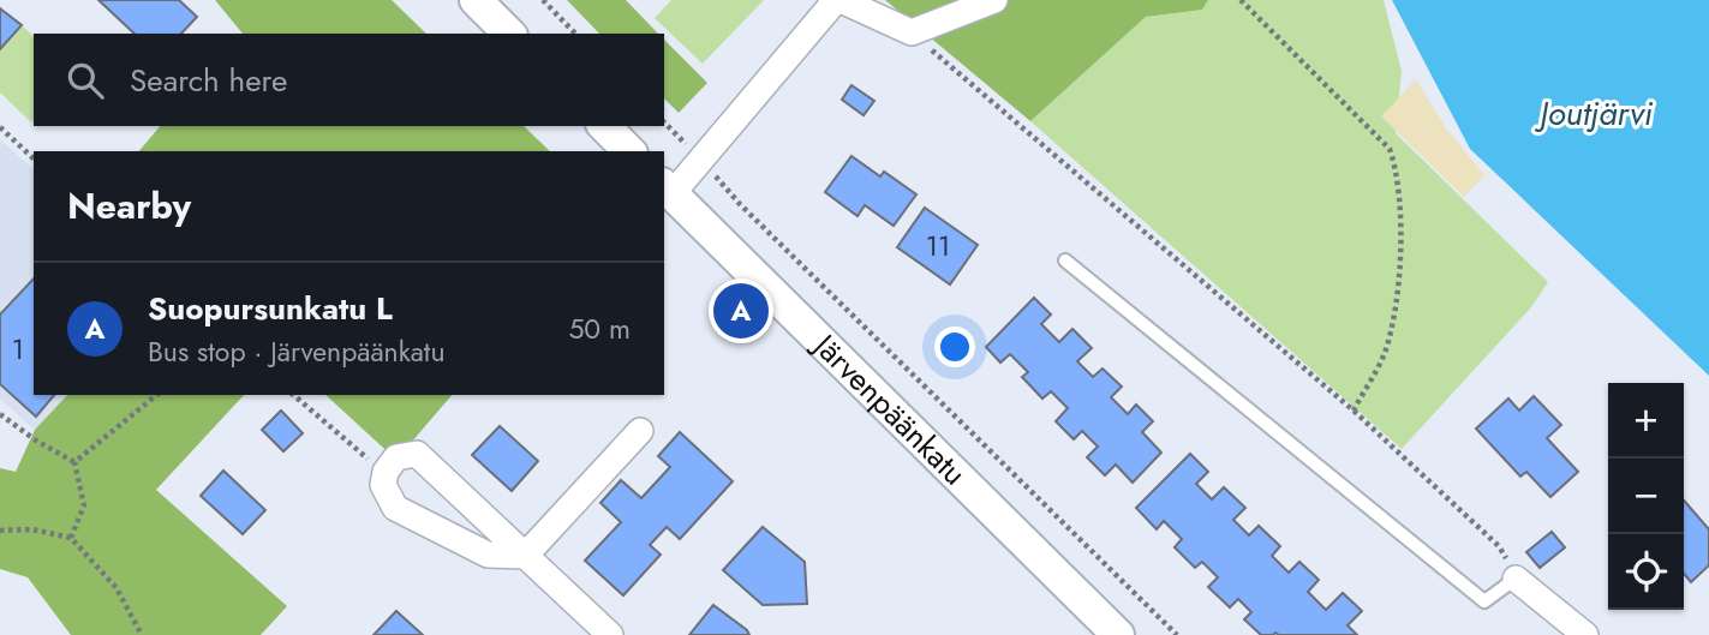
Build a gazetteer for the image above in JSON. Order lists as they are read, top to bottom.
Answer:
{
  "streets": {
    "street": ["Järvenpäänkatu"]
  },
  "water": ["Joutjärvi"],
  "house_numbers": ["11", "1"],
  "page": {
    "search": "Search here",
    "heading": "Nearby",
    "list": [
      {
        "mark": "A",
        "name": "Suopursunkatu L",
        "note": "Bus stop · Järvenpäänkatu",
        "value": "50 m"
      }
    ],
    "pins": "A",
    "map_buttons": ["+", "−"]
  }
}
